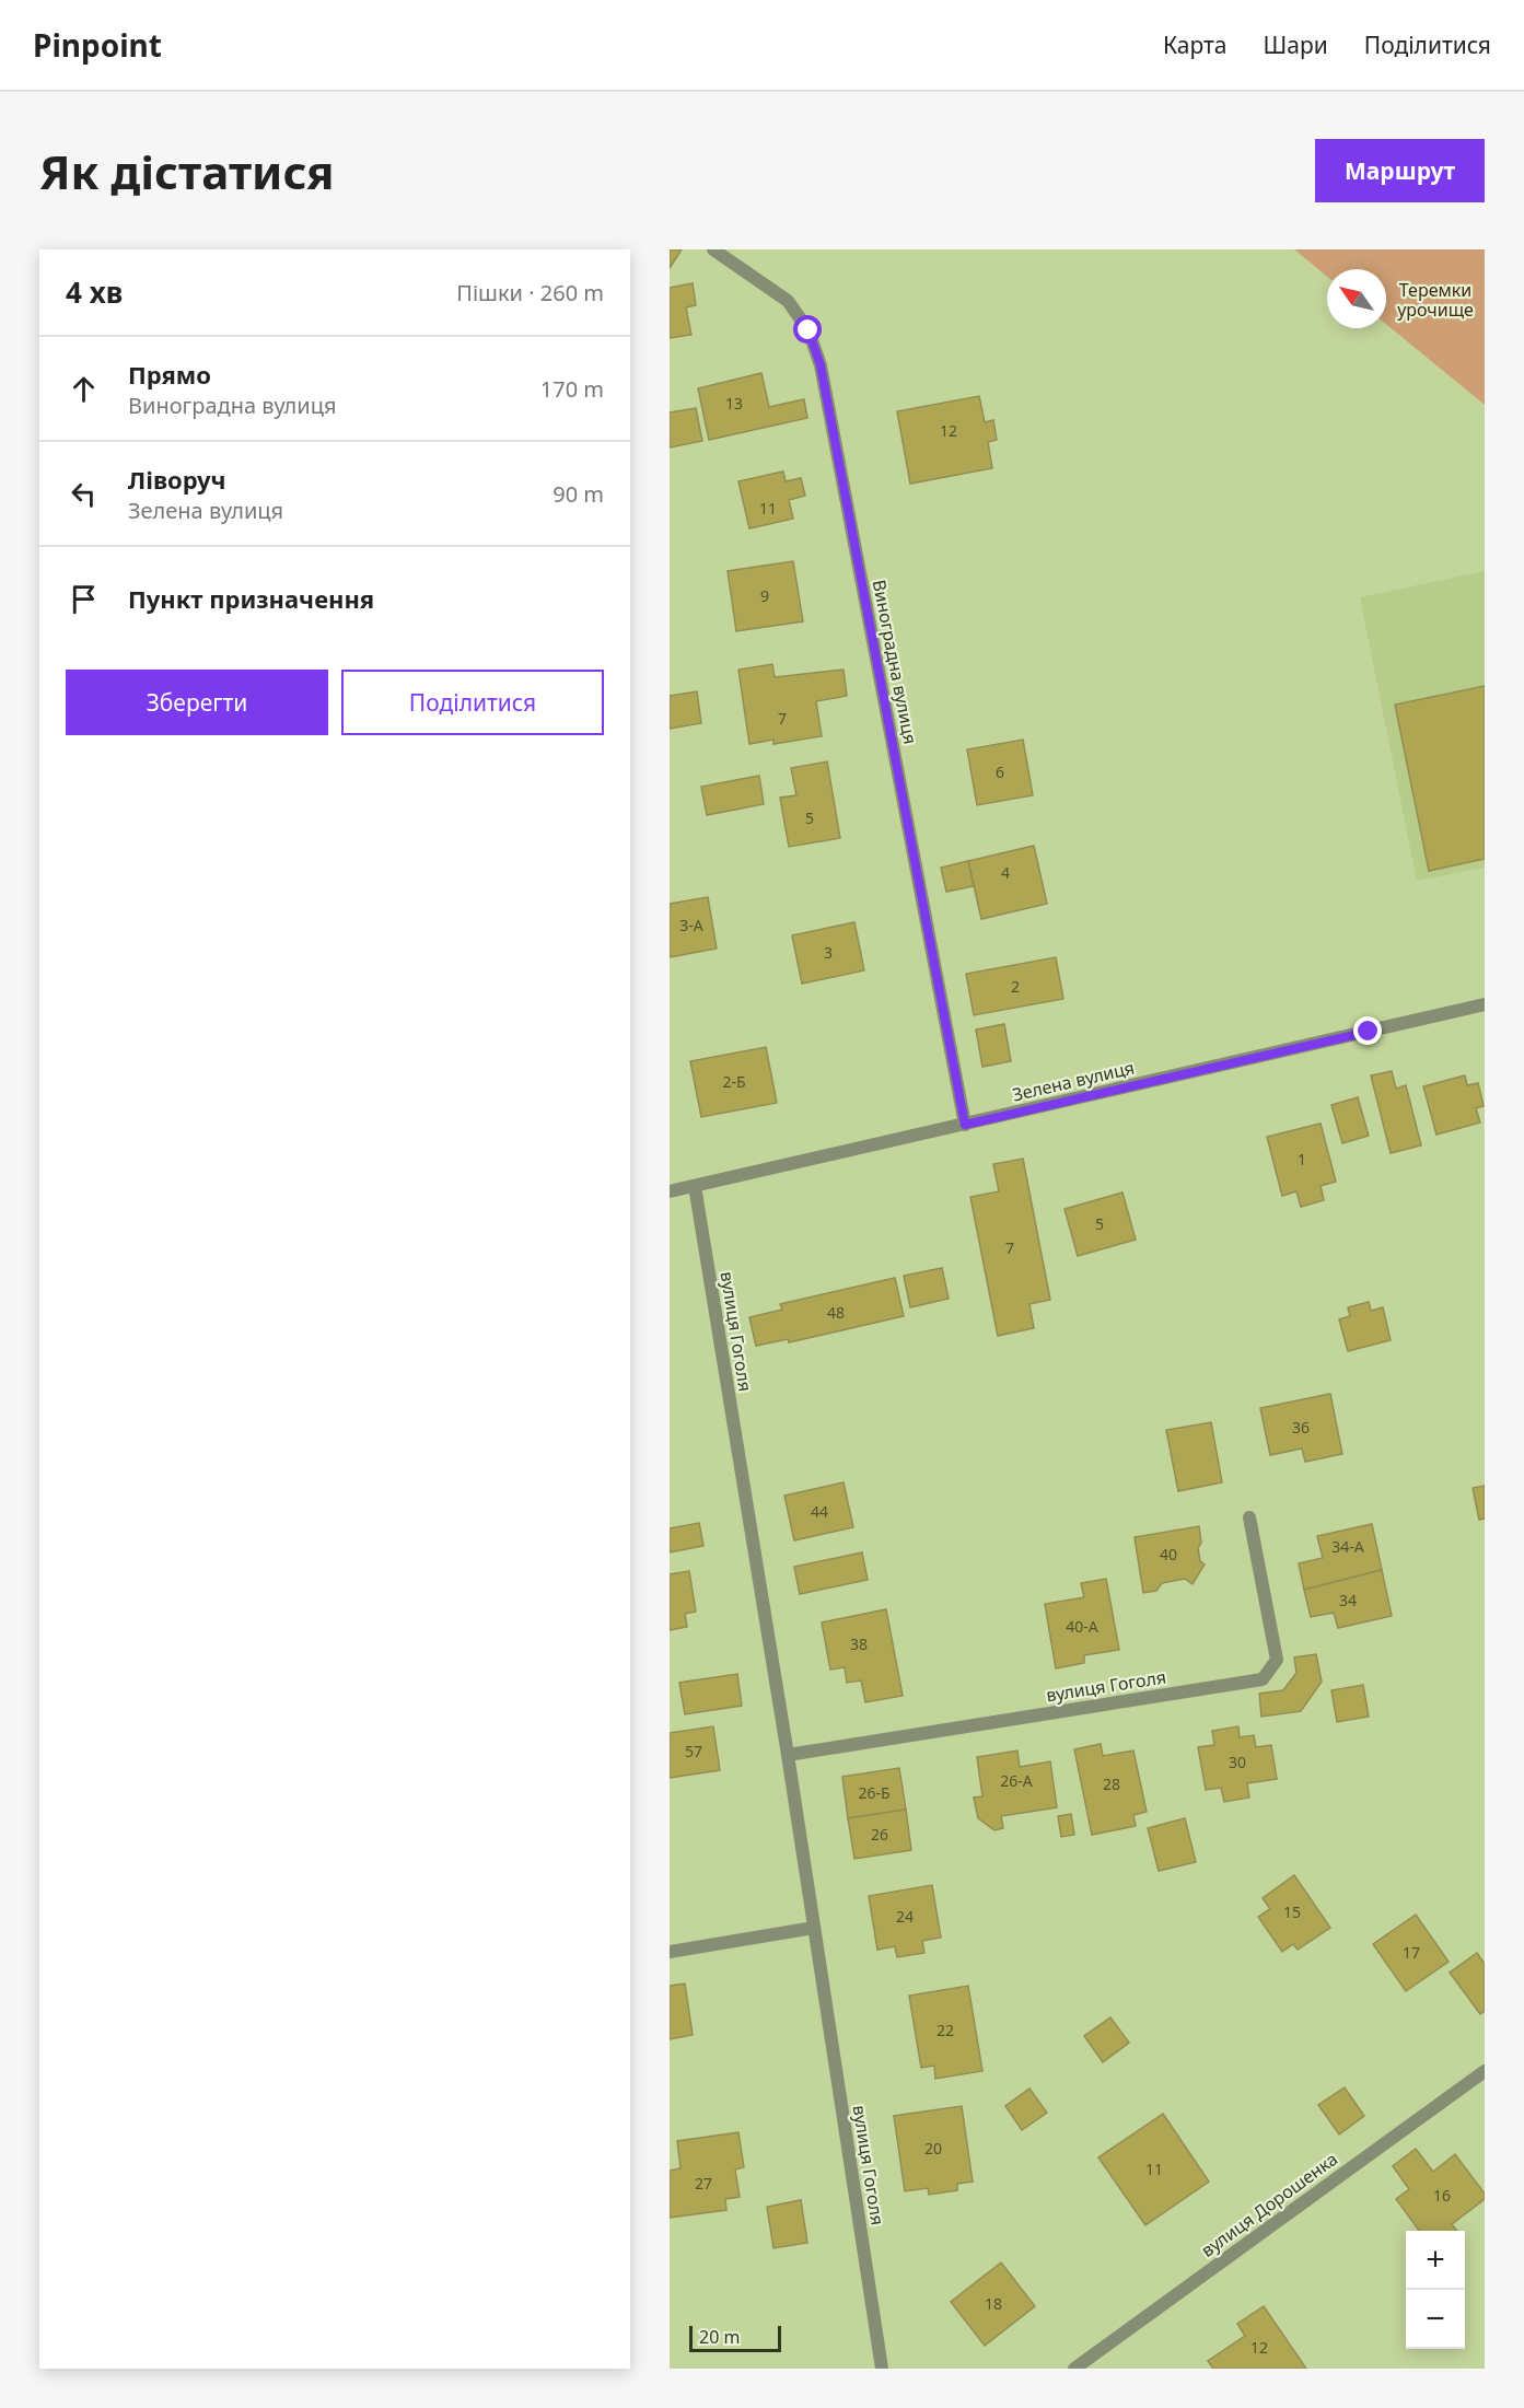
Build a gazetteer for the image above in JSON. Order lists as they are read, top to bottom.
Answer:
{
  "streets": {
    "street": [
      "Виноградна вулиця",
      "Зелена вулиця",
      "вулиця Гоголя",
      "вулиця Дорошенка"
    ]
  },
  "crossings": [
    ["Виноградна вулиця", "Зелена вулиця"],
    ["Зелена вулиця", "вулиця Гоголя"]
  ],
  "parks": ["Теремки урочище"],
  "house_numbers": [
    "13",
    "12",
    "11",
    "9",
    "7",
    "6",
    "5",
    "4",
    "3-А",
    "3",
    "2",
    "2-Б",
    "1",
    "5",
    "7",
    "48",
    "36",
    "44",
    "34-А",
    "40",
    "34",
    "40-А",
    "38",
    "57",
    "30",
    "26-А",
    "28",
    "26-Б",
    "26",
    "15",
    "24",
    "17",
    "22",
    "20",
    "11",
    "27",
    "16",
    "18",
    "12"
  ],
  "scale_bar": "20 m",
  "north": "top left",
  "page": {
    "header": "Pinpoint",
    "nav": ["Карта", "Шари", "Поділитися"],
    "buttons": [
      "Маршрут",
      ["Зберегти", "Поділитися"]
    ],
    "title": "Як дістатися",
    "heading": ["4 хв", "Пішки · 260 m"],
    "list": [
      ["Прямо", "Виноградна вулиця", "170 m"],
      ["Ліворуч", "Зелена вулиця", "90 m"],
      "Пункт призначення"
    ],
    "map_buttons": ["+", "−"],
    "scale": "20 m"
  }
}
